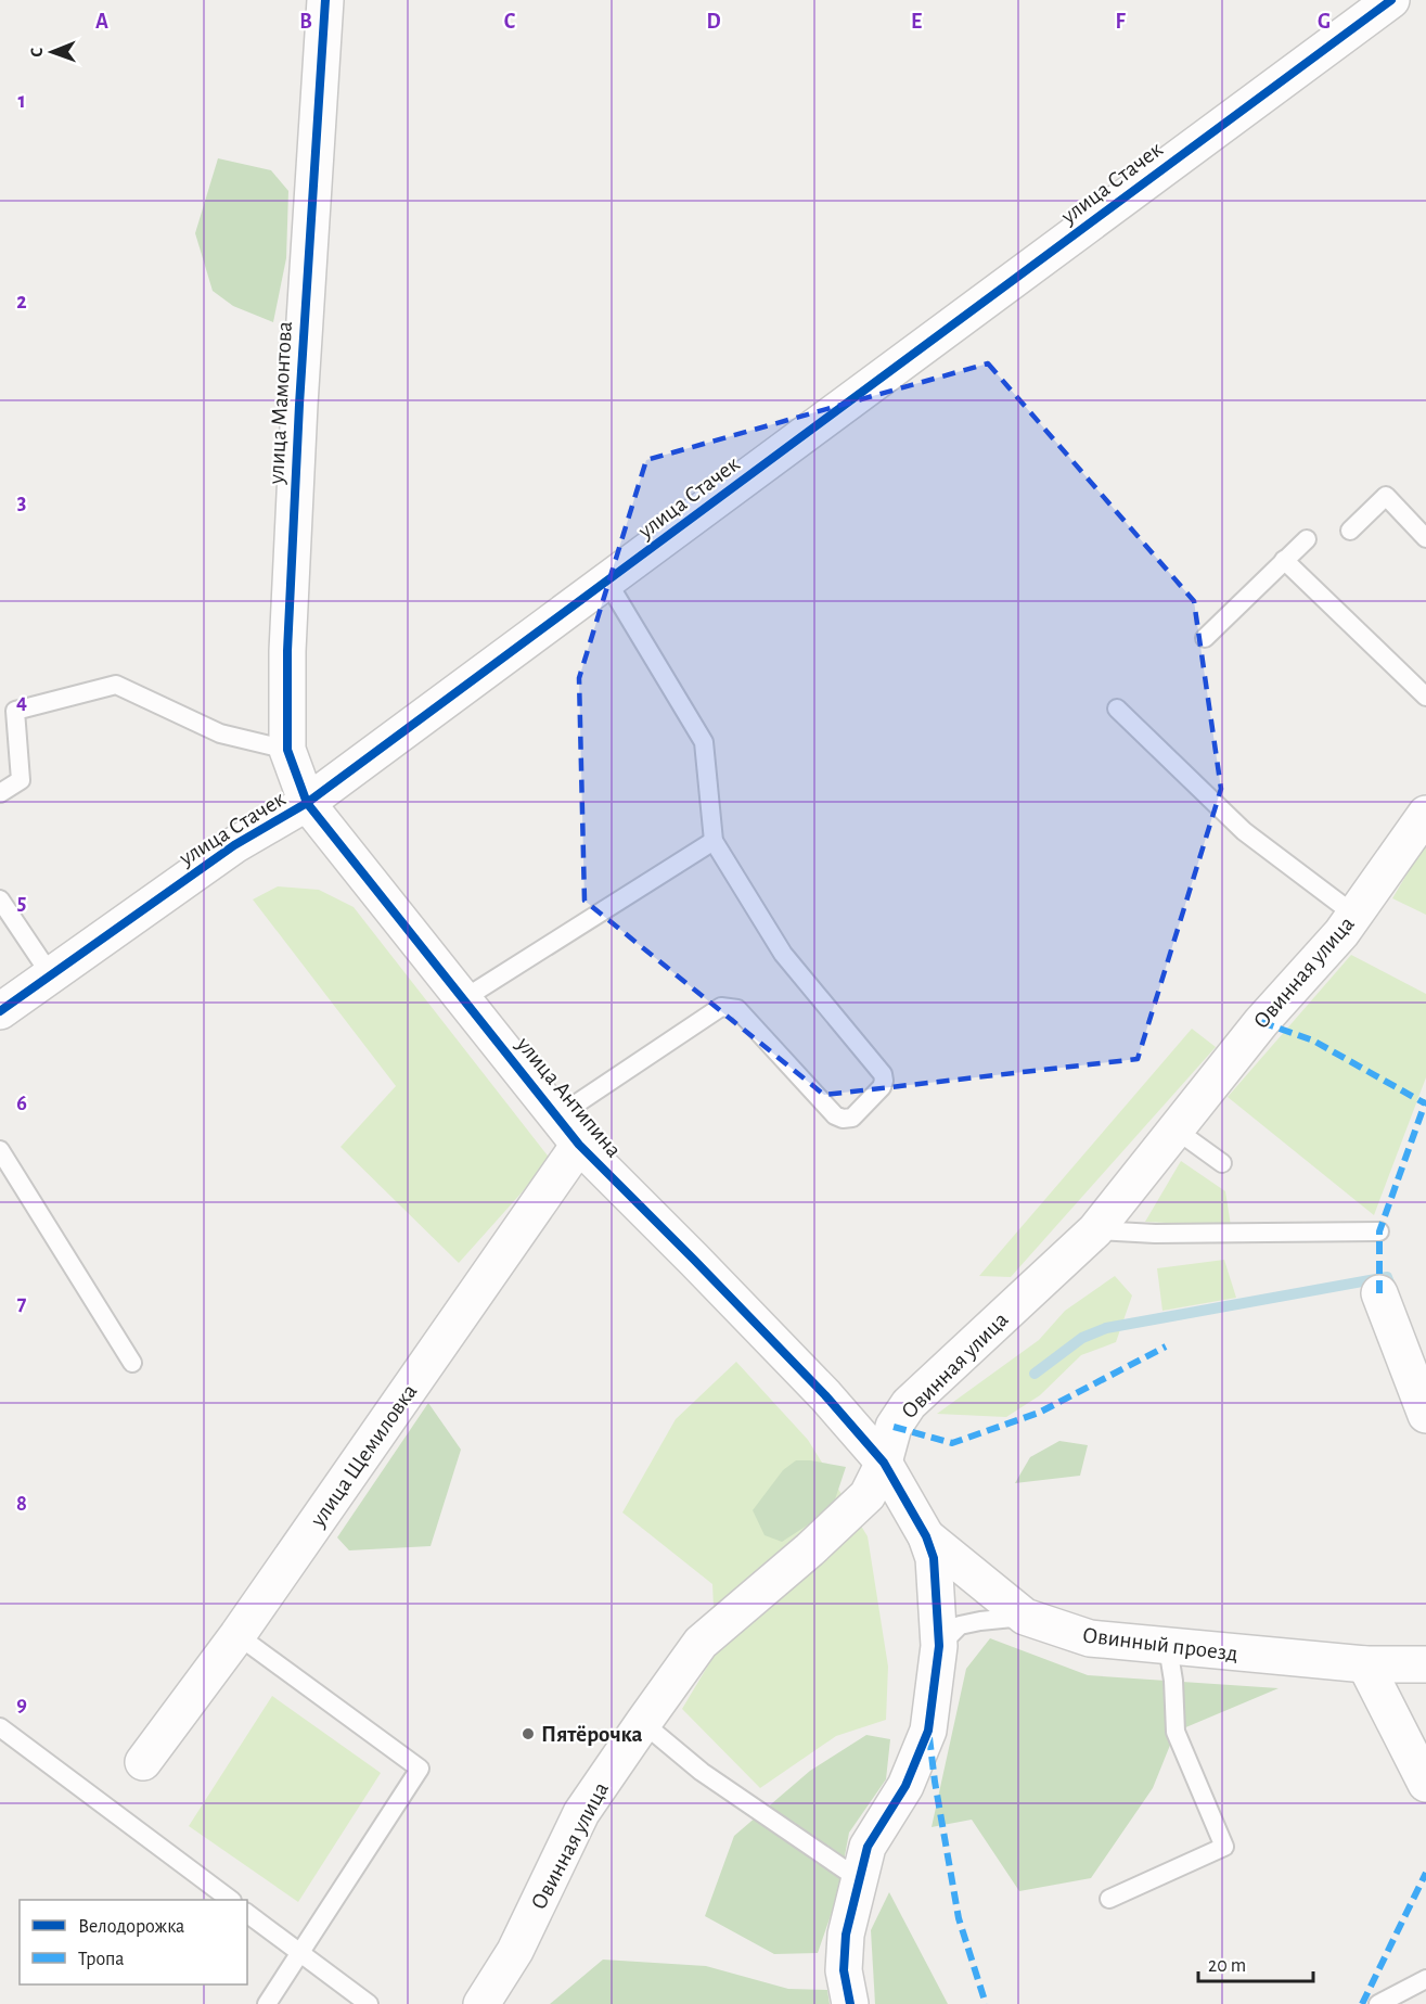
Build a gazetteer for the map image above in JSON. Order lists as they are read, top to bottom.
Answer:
{
  "streets": {
    "street": [
      "улица Стачек",
      "улица Мамонтова",
      "Овинная улица",
      "улица Антипина",
      "улица Щемиловка",
      "Овинный проезд"
    ]
  },
  "crossings": [
    ["улица Стачек", "улица Мамонтова"],
    ["улица Стачек", "улица Антипина"],
    ["улица Мамонтова", "улица Антипина"],
    ["Овинная улица", "улица Антипина"],
    ["улица Антипина", "улица Щемиловка"],
    ["улица Антипина", "Овинный проезд"]
  ],
  "places": ["Пятёрочка"],
  "legend": ["Велодорожка", "Тропа"],
  "scale_bar": "20 m",
  "north": "left",
  "grid": {
    "columns": [
      "A",
      "B",
      "C",
      "D",
      "E",
      "F",
      "G"
    ],
    "rows": [
      "1",
      "2",
      "3",
      "4",
      "5",
      "6",
      "7",
      "8",
      "9"
    ]
  }
}
